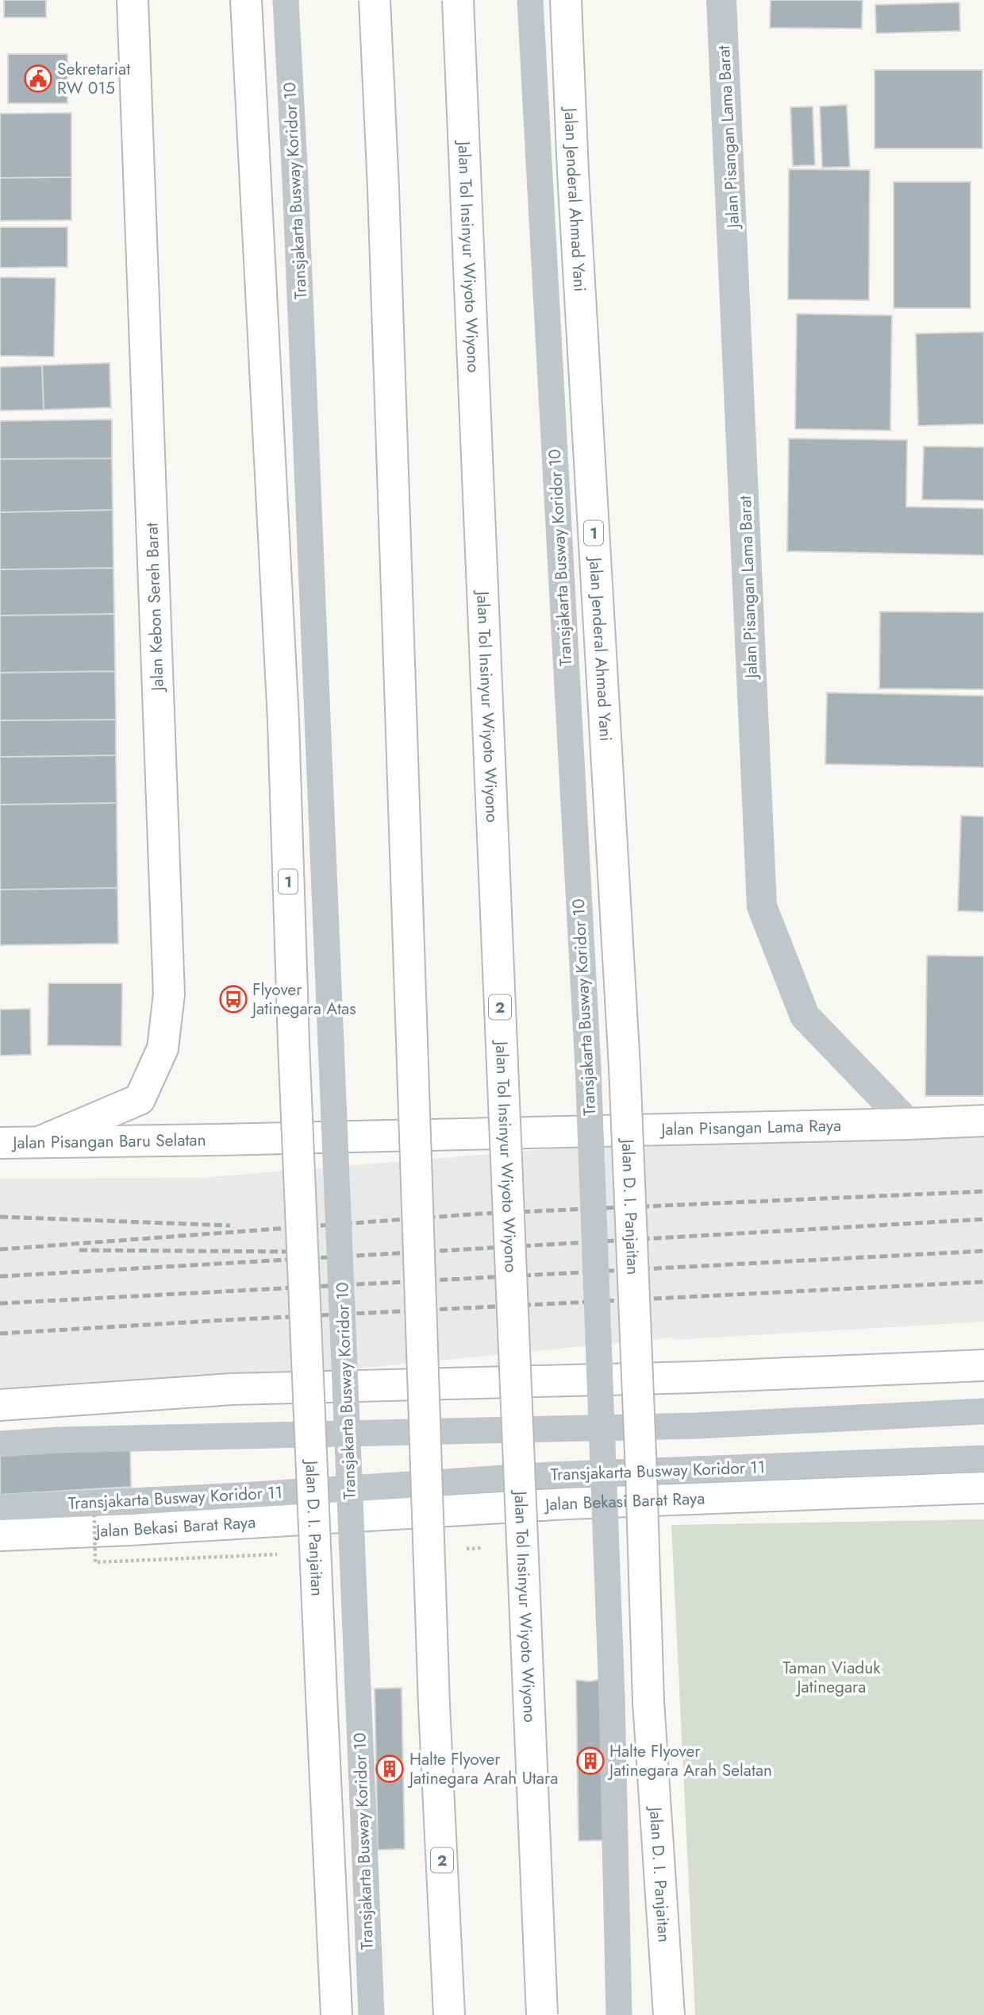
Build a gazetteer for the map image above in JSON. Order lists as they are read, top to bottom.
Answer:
{
  "streets": {
    "main road": [
      "Jalan Jenderal Ahmad Yani",
      "Jalan Tol Insinyur Wiyoto Wiyono",
      "1",
      "Jalan Kebon Sereh Barat",
      "2",
      "Jalan Pisangan Lama Raya",
      "Jalan Pisangan Baru Selatan",
      "Jalan D. I. Panjaitan",
      "Jalan Bekasi Barat Raya"
    ],
    "street": ["Jalan Pisangan Lama Barat"],
    "lane": ["Transjakarta Busway Koridor 10", "Transjakarta Busway Koridor 11"]
  },
  "crossings": [
    ["Jalan Pisangan Lama Barat", "Jalan Pisangan Lama Raya"],
    ["Jalan Jenderal Ahmad Yani", "Jalan D. I. Panjaitan"],
    ["Jalan Kebon Sereh Barat", "Jalan Pisangan Baru Selatan"],
    ["Jalan Pisangan Lama Raya", "Jalan Pisangan Baru Selatan"]
  ],
  "parks": ["Taman Viaduk Jatinegara"],
  "places": {
    "public building": ["Sekretariat RW 015"],
    "bus stop": ["Flyover Jatinegara Atas"],
    "building": ["Halte Flyover Jatinegara Arah Selatan", "Halte Flyover Jatinegara Arah Utara"]
  }
}
